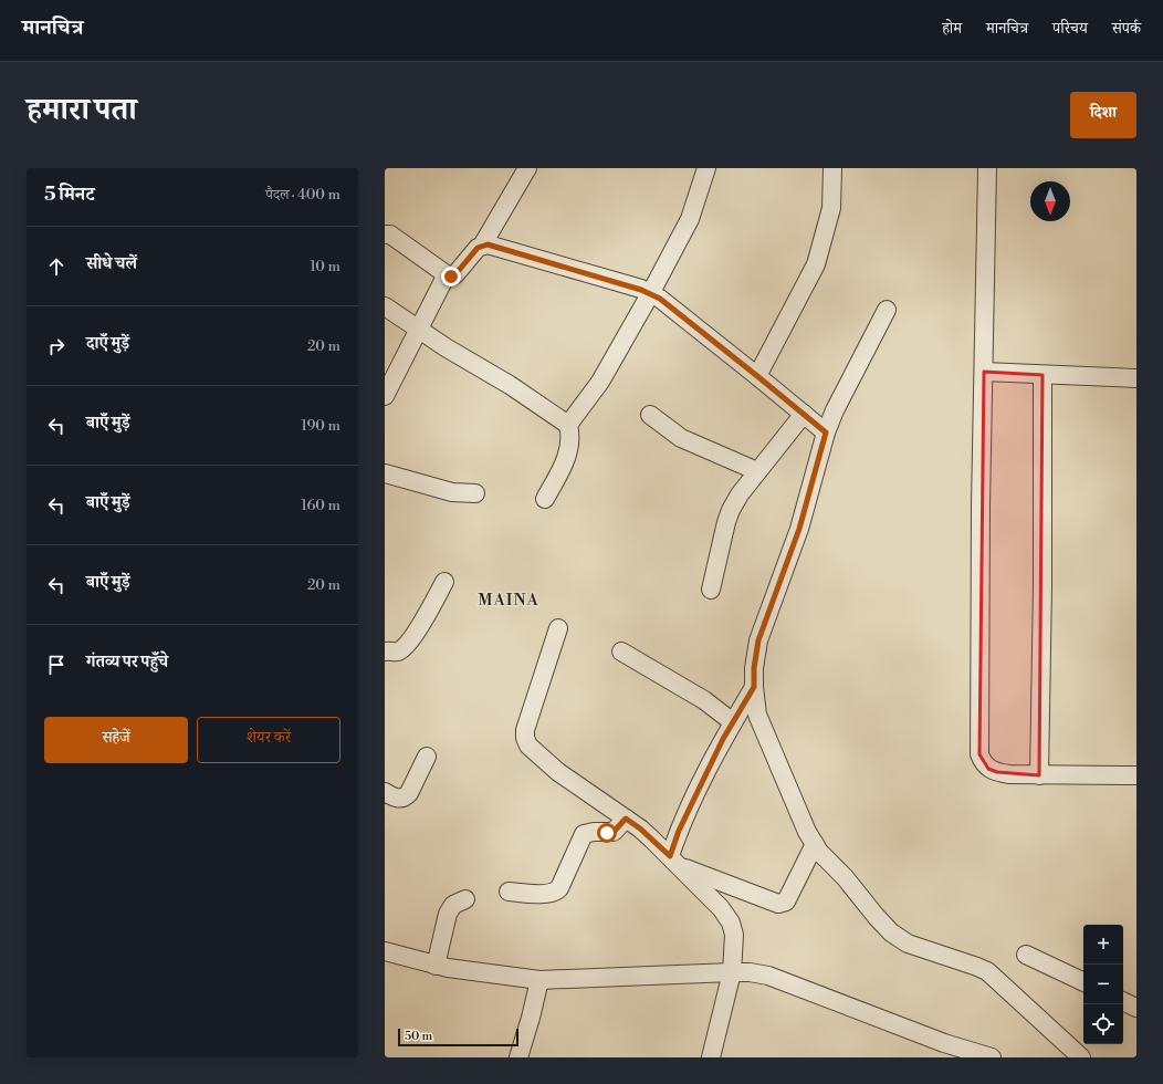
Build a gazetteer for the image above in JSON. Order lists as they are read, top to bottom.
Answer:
{
  "districts": ["MAINA"],
  "scale_bar": "50 m",
  "north": "bottom",
  "page": {
    "header": "मानचित्र",
    "nav": [
      "होम",
      "मानचित्र",
      "परिचय",
      "संपर्क"
    ],
    "title": "हमारा पता",
    "buttons": [
      "दिशा",
      ["सहेजें", "शेयर करें"]
    ],
    "heading": ["5 मिनट", "पैदल · 400 m"],
    "list": [
      ["सीधे चलें", "10 m"],
      ["दाएँ मुड़ें", "20 m"],
      ["बाएँ मुड़ें", "190 m"],
      ["बाएँ मुड़ें", "160 m"],
      ["बाएँ मुड़ें", "20 m"],
      "गंतव्य पर पहुँचे"
    ],
    "map_buttons": ["+", "−"],
    "scale": "50 m"
  }
}
